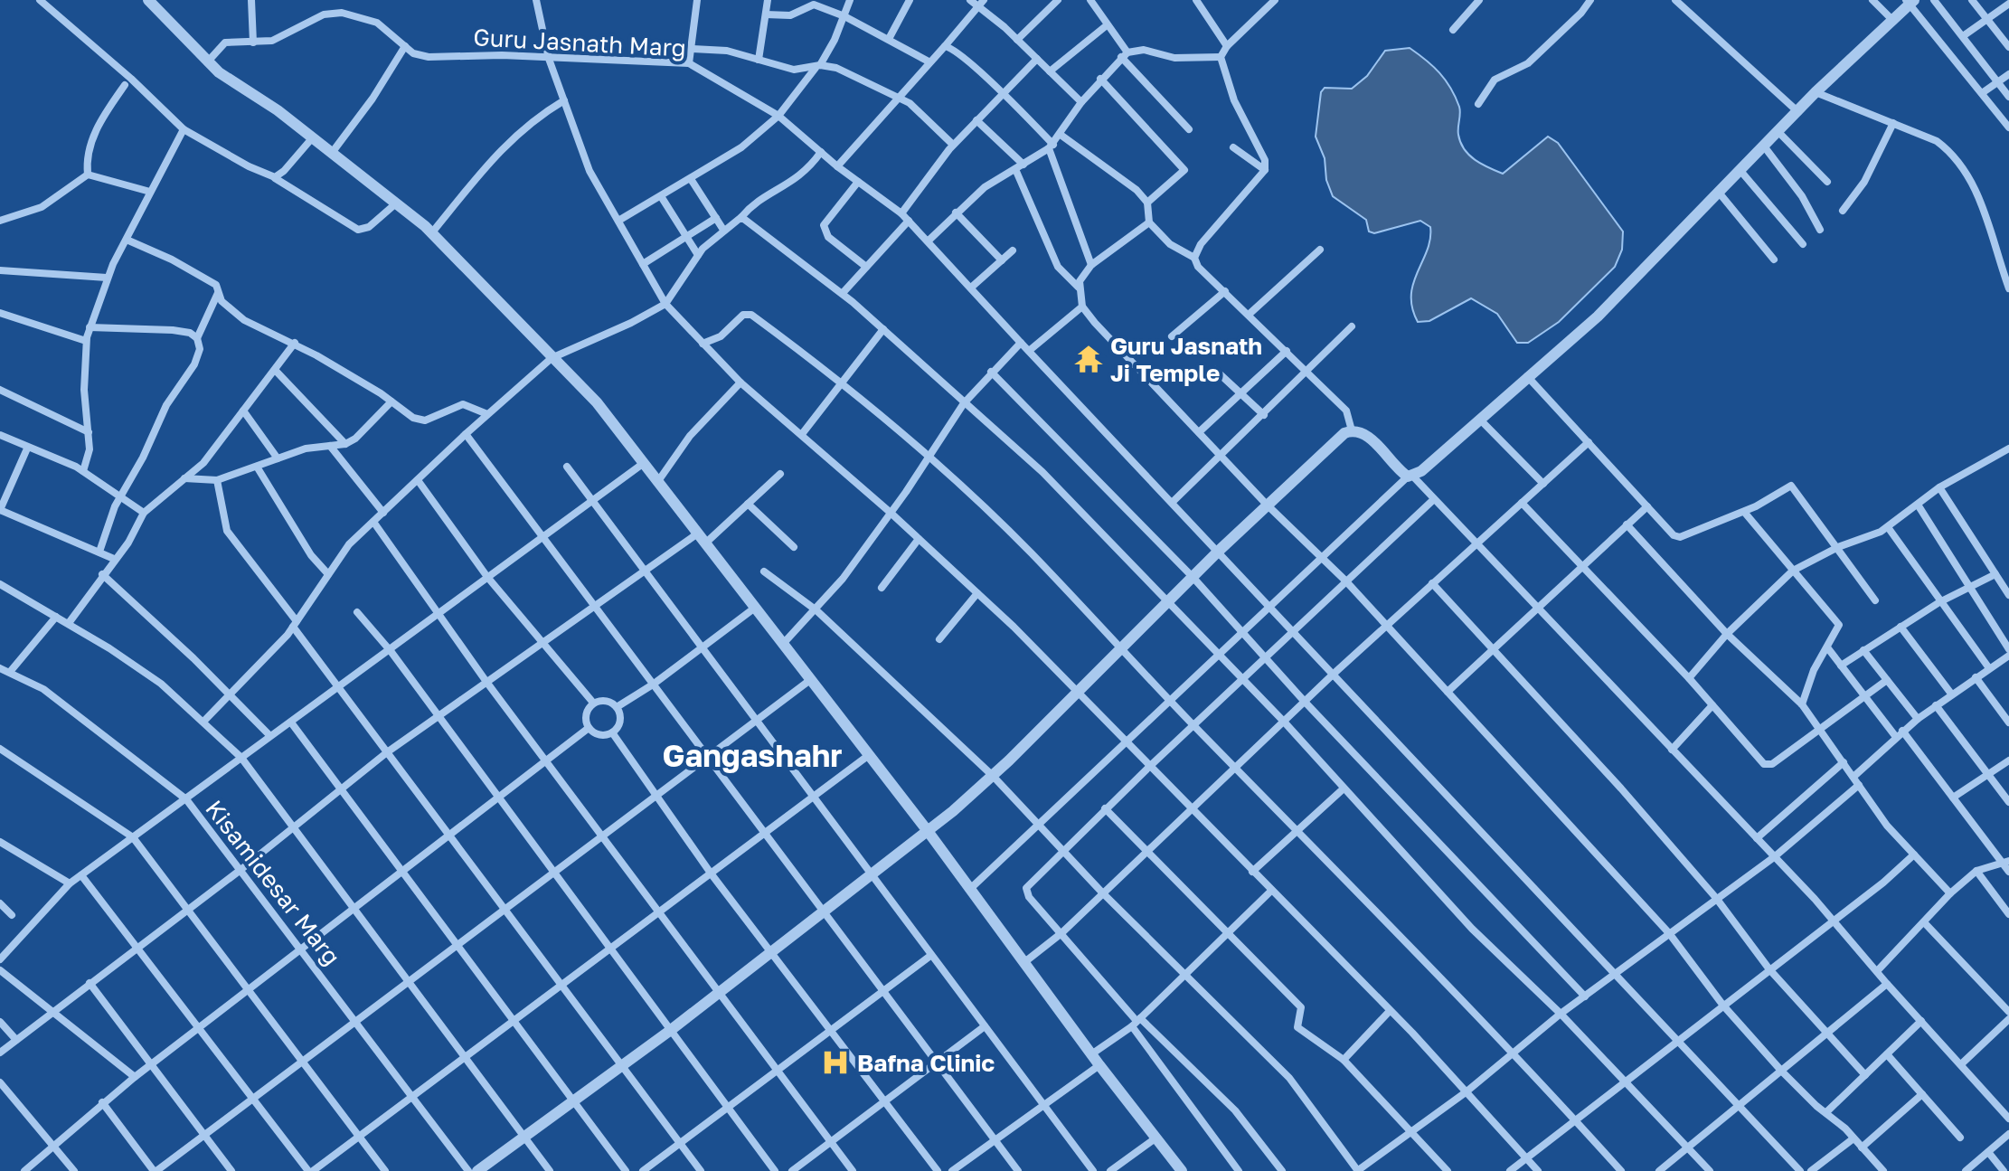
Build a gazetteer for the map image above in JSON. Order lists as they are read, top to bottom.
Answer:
{
  "streets": {
    "street": ["Guru Jasnath Marg", "Kisamidesar Marg"]
  },
  "districts": ["Gangashahr"],
  "places": {
    "temple": ["Guru Jasnath Ji Temple"],
    "hospital": ["Bafna Clinic"]
  }
}
